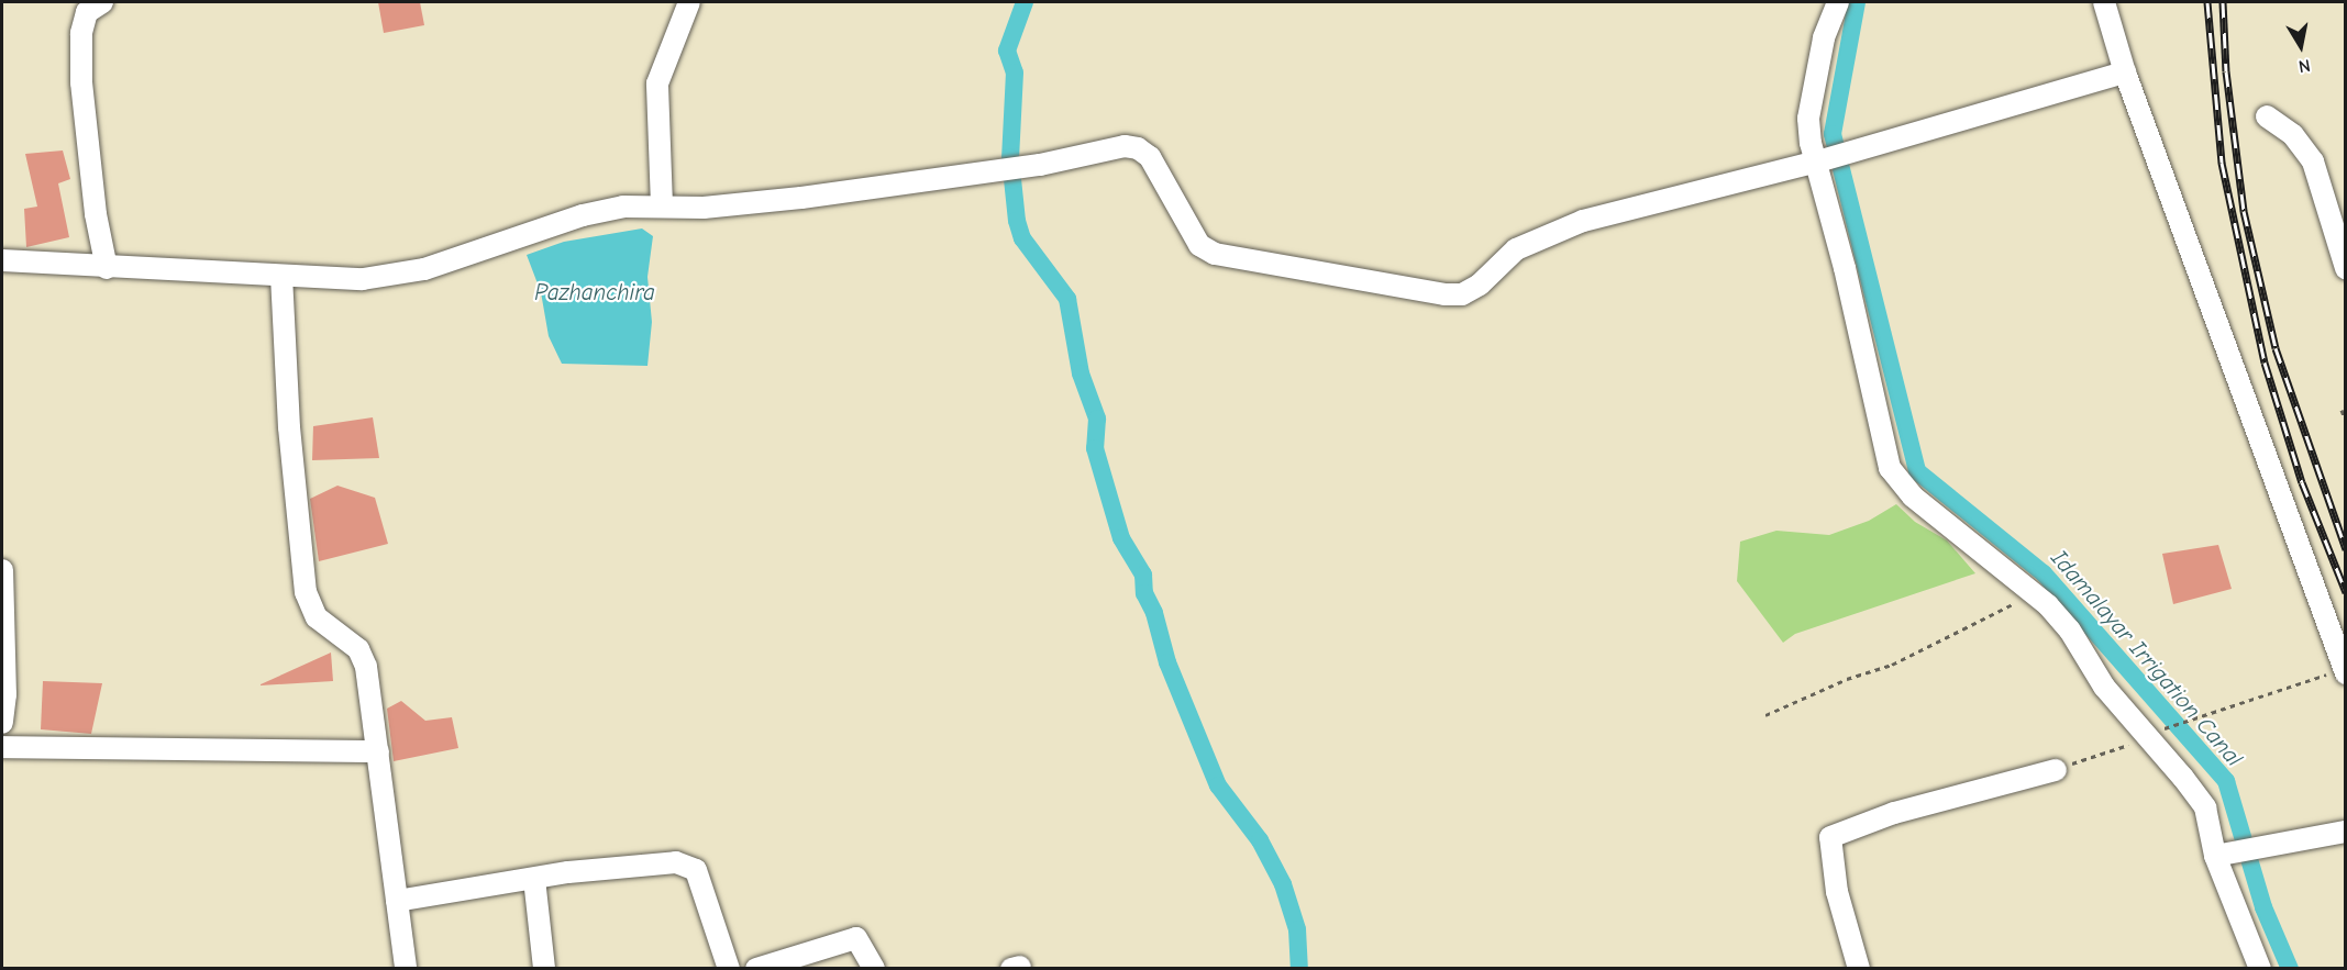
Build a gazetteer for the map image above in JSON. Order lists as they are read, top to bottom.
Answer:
{
  "water": ["Pazhanchira", "Idamalayar Irrigation Canal"],
  "north": "bottom"
}
